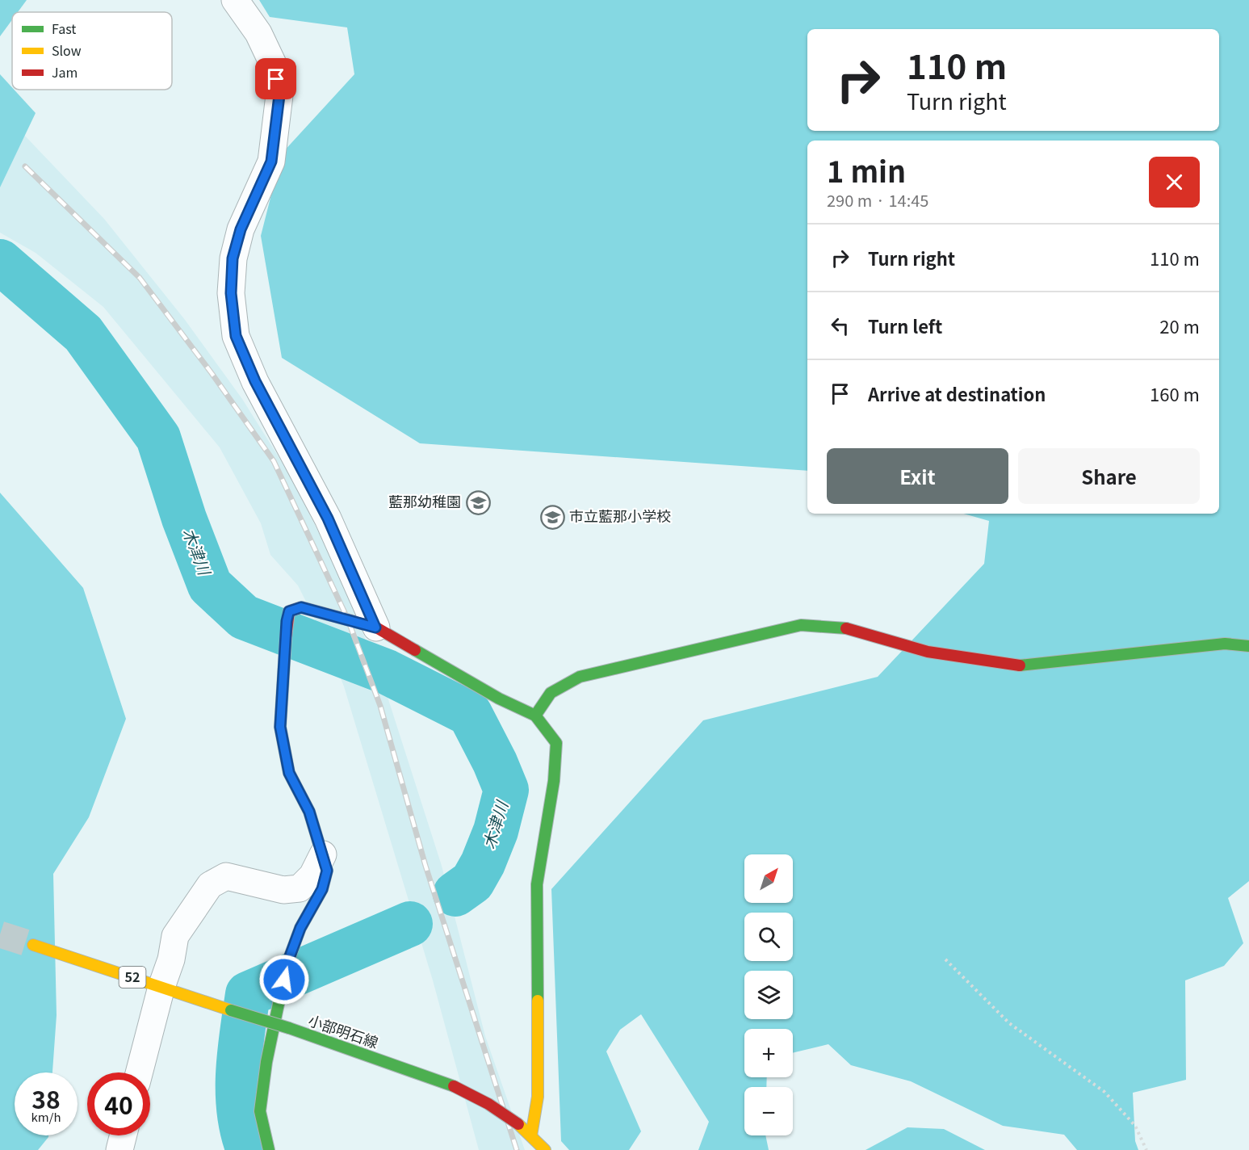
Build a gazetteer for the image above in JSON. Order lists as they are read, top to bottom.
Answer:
{
  "streets": {
    "street": ["52", "小部明石線"]
  },
  "water": ["木津川"],
  "places": {
    "school or university": ["藍那幼稚園", "市立藍那小学校"]
  },
  "legend": ["Fast", "Slow", "Jam"],
  "north": "top right",
  "page": {
    "turn": ["110 m", "Turn right"],
    "heading": ["1 min", "290 m · 14:45"],
    "list": [
      {
        "name": "Turn right",
        "value": "110 m"
      },
      {
        "name": "Turn left",
        "value": "20 m"
      },
      {
        "name": "Arrive at destination",
        "value": "160 m"
      }
    ],
    "buttons": ["Exit", "Share"],
    "map_buttons": ["+", "−"],
    "speed": "38 km/h",
    "limit": "40"
  }
}
